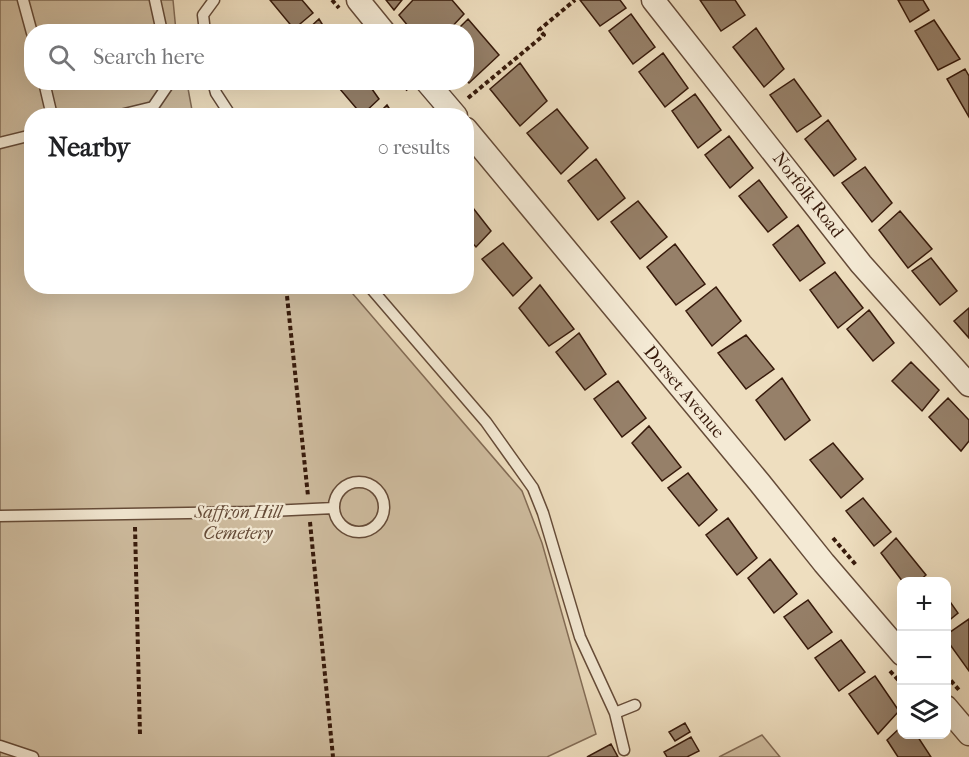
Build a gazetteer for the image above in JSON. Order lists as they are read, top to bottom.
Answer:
{
  "streets": {
    "street": ["Norfolk Road", "Dorset Avenue"]
  },
  "parks": ["Saffron Hill Cemetery"],
  "page": {
    "search": "Search here",
    "heading": ["Nearby", "0 results"],
    "map_buttons": ["+", "−"]
  }
}
